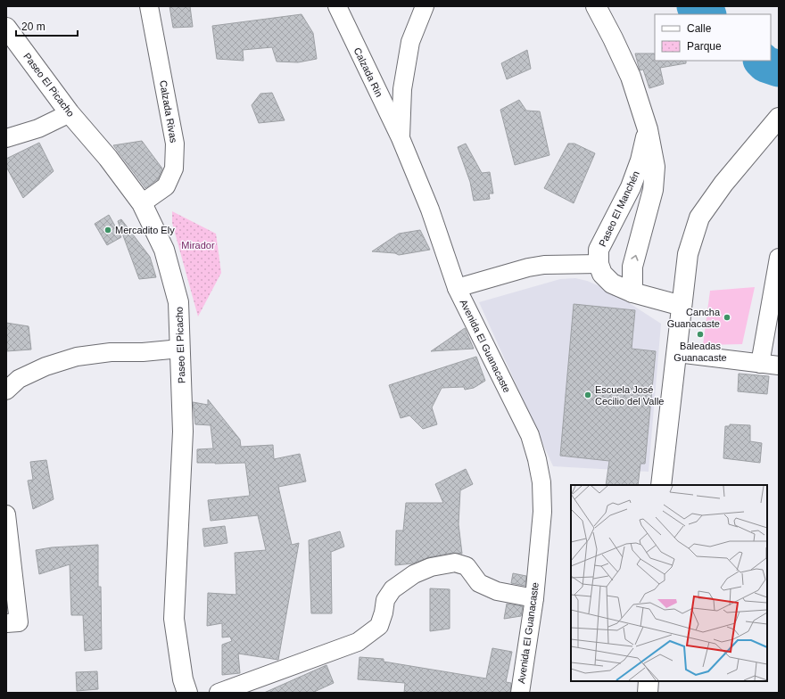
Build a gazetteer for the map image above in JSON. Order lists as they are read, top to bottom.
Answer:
{
  "streets": {
    "street": [
      "Calzada Rin",
      "Paseo El Picacho",
      "Calzada Rivas",
      "Paseo El Manchén",
      "Avenida El Guanacaste"
    ]
  },
  "crossings": [
    ["Calzada Rin", "Avenida El Guanacaste"],
    ["Paseo El Picacho", "Calzada Rivas"]
  ],
  "parks": ["Mirador"],
  "places": [
    "Mercadito Ely",
    "Cancha Guanacaste",
    "Baleadas Guanacaste",
    "Escuela José Cecilio del Valle"
  ],
  "legend": ["Calle", "Parque"],
  "scale_bar": "20 m"
}
